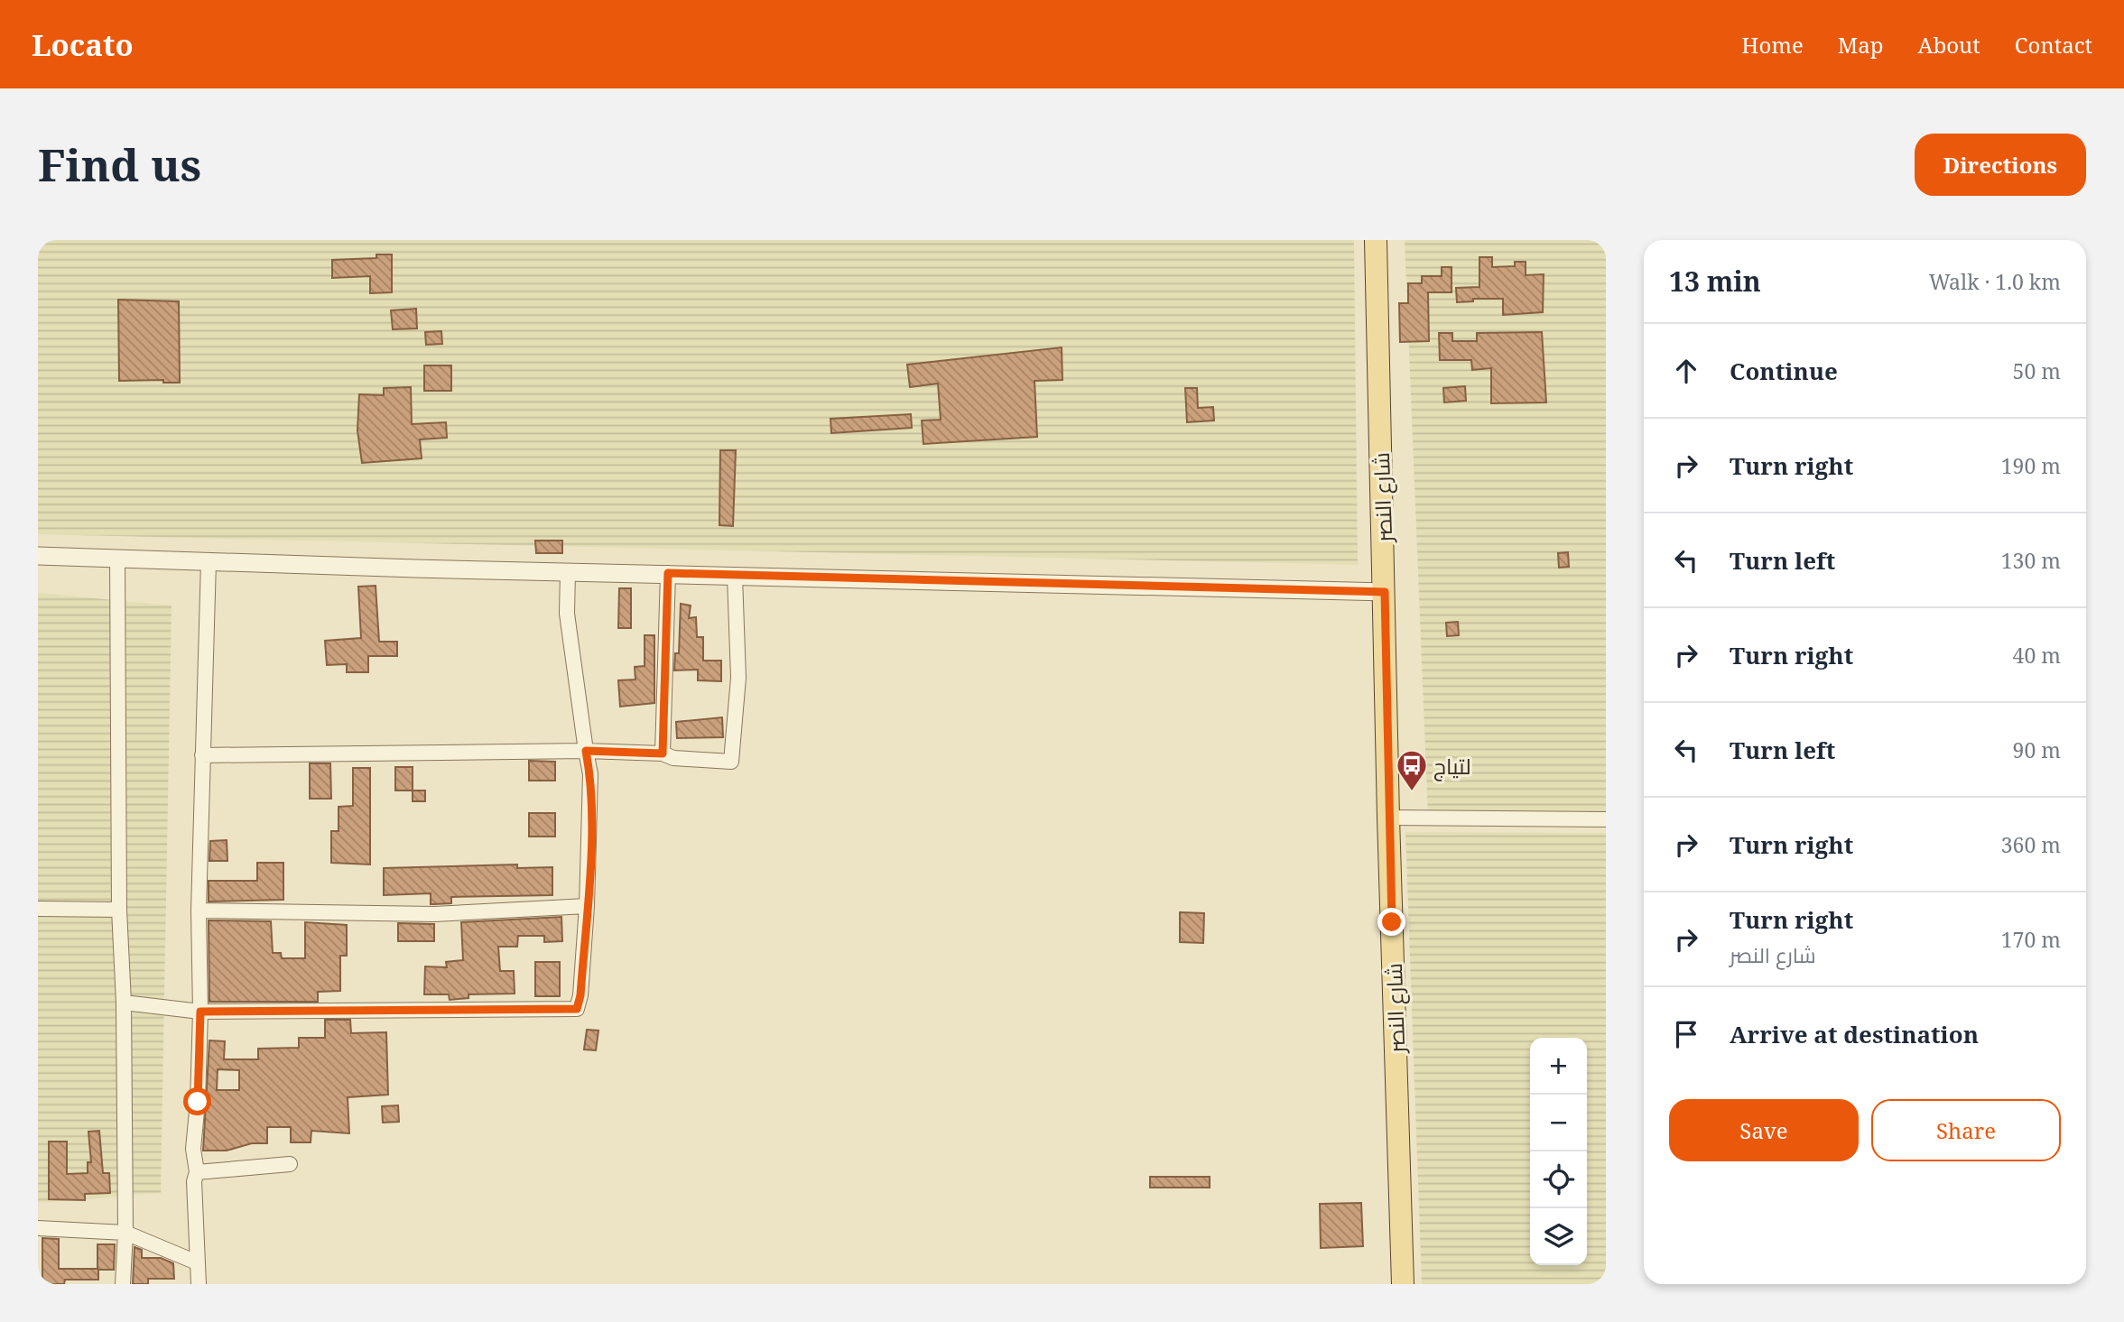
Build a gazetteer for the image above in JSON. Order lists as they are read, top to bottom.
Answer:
{
  "streets": {
    "main road": ["شارع النصر"]
  },
  "places": {
    "bus stop": ["لتياج"]
  },
  "page": {
    "header": "Locato",
    "nav": [
      "Home",
      "Map",
      "About",
      "Contact"
    ],
    "buttons": [
      "Directions",
      ["Save", "Share"]
    ],
    "title": "Find us",
    "heading": ["13 min", "Walk · 1.0 km"],
    "list": [
      ["Continue", "50 m"],
      ["Turn right", "190 m"],
      ["Turn left", "130 m"],
      ["Turn right", "40 m"],
      ["Turn left", "90 m"],
      ["Turn right", "360 m"],
      ["Turn right", "شارع النصر", "170 m"],
      "Arrive at destination"
    ],
    "map_buttons": ["+", "−"]
  }
}
